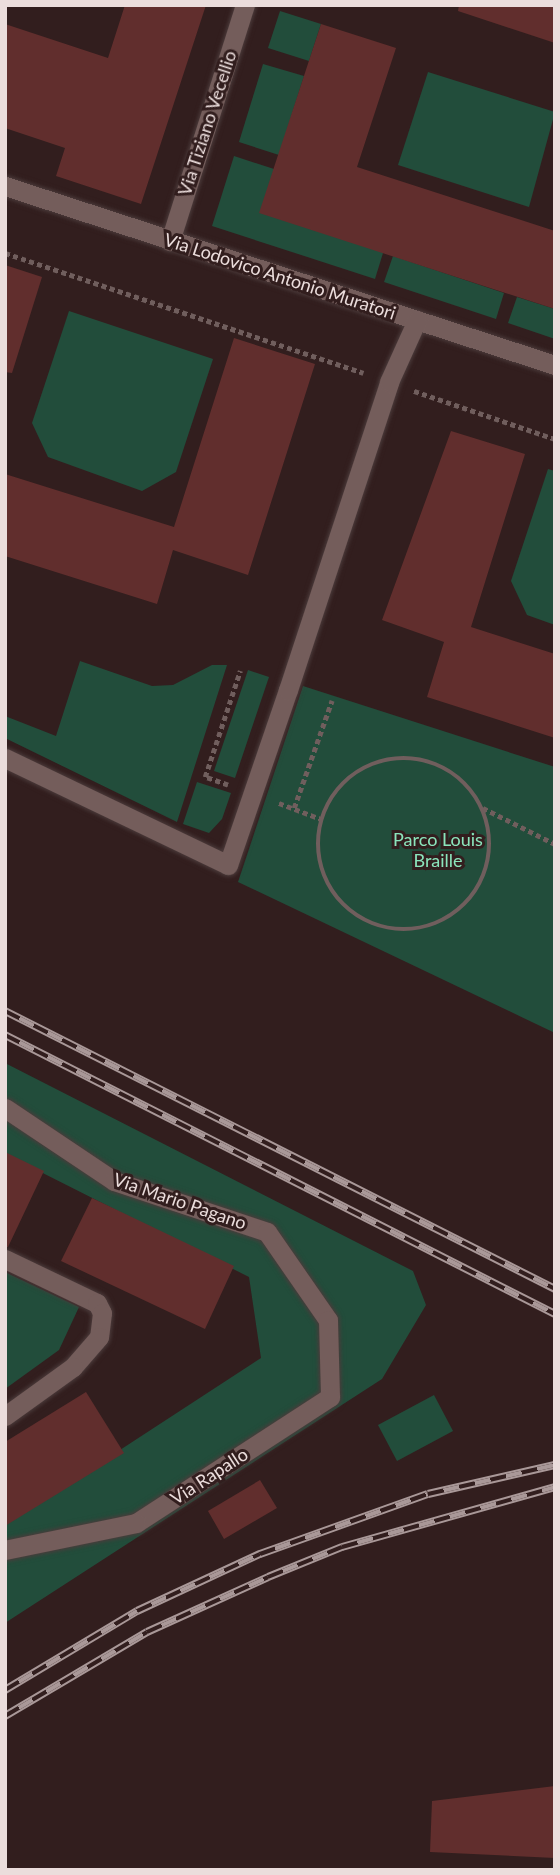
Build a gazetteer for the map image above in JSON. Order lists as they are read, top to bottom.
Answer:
{
  "streets": {
    "street": [
      "Via Tiziano Vecellio",
      "Via Lodovico Antonio Muratori",
      "Via Mario Pagano",
      "Via Rapallo"
    ]
  },
  "crossings": [
    ["Via Tiziano Vecellio", "Via Lodovico Antonio Muratori"],
    ["Via Mario Pagano", "Via Rapallo"]
  ],
  "parks": ["Parco Louis Braille"]
}
